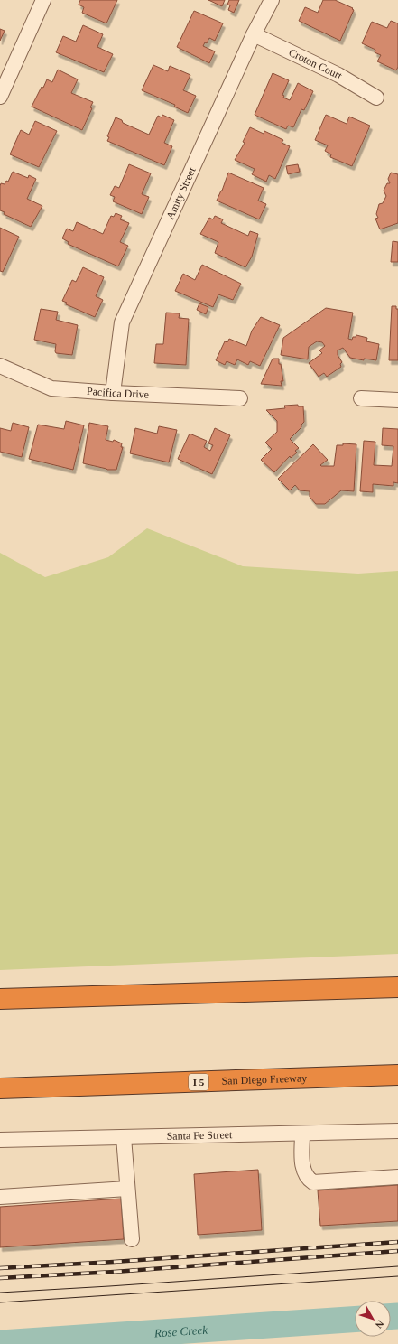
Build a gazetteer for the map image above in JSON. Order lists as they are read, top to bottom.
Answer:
{
  "streets": {
    "highway": ["San Diego Freeway", "I 5"],
    "street": [
      "Croton Court",
      "Amity Street",
      "Pacifica Drive",
      "Santa Fe Street"
    ]
  },
  "crossings": [
    ["Croton Court", "Amity Street"],
    ["Amity Street", "Pacifica Drive"]
  ],
  "water": ["Rose Creek"],
  "north": "bottom right"
}
